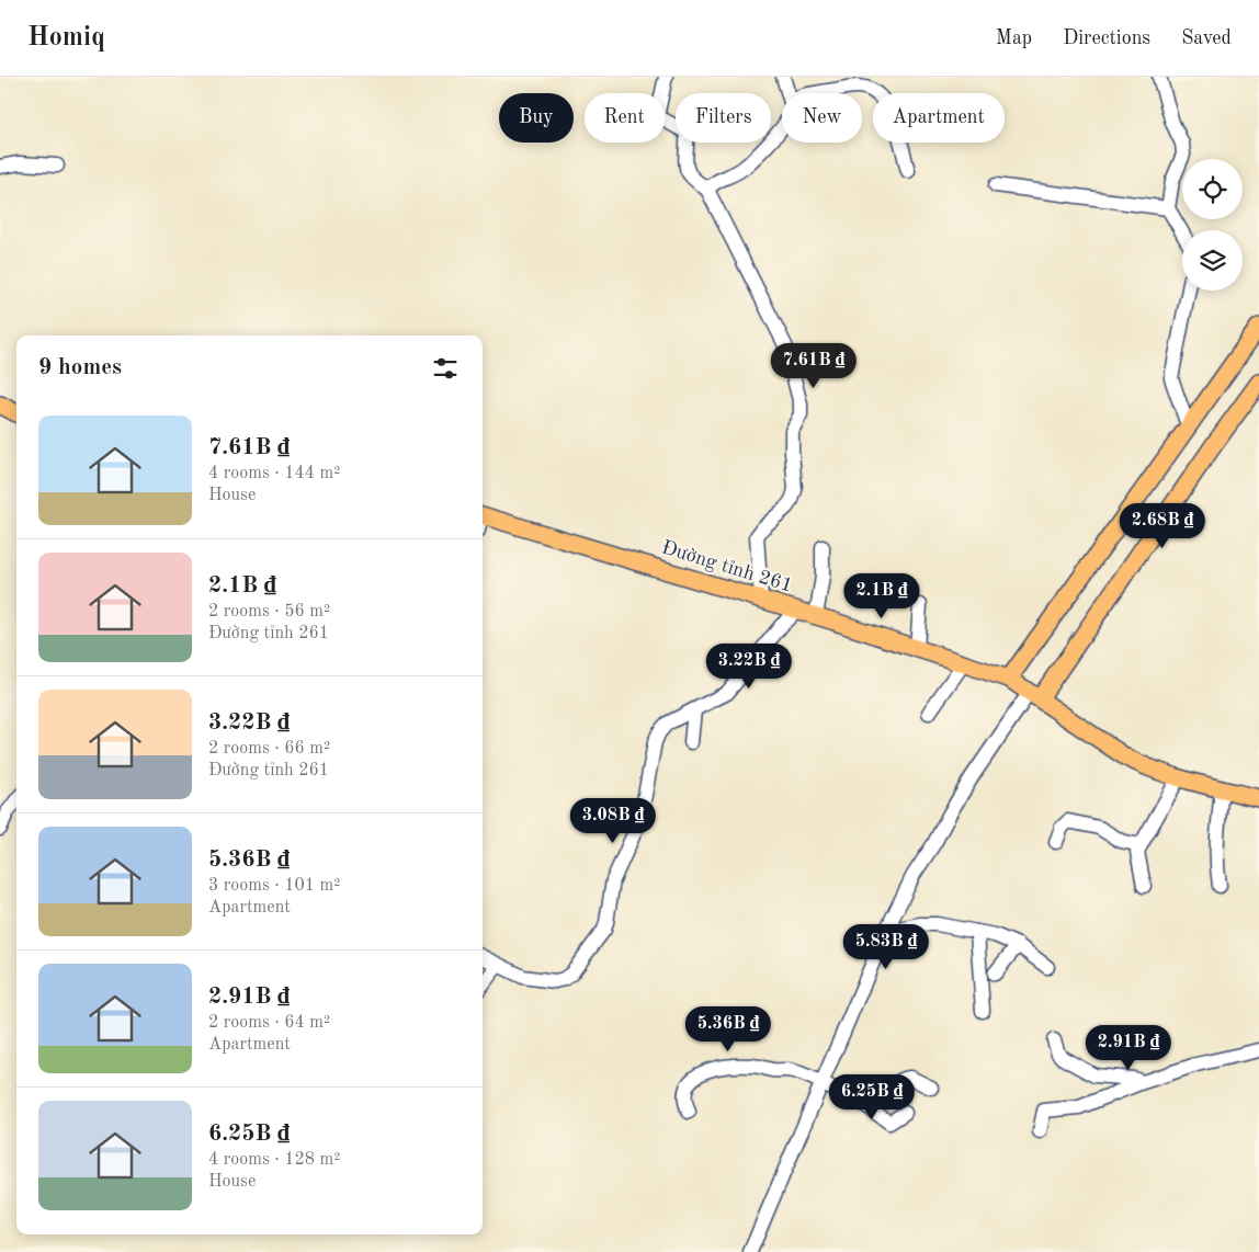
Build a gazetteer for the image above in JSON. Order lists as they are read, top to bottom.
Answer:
{
  "streets": {
    "main road": ["Đường tỉnh 261"]
  },
  "page": {
    "header": "Homiq",
    "nav": ["Map", "Directions", "Saved"],
    "chip": [
      "Buy",
      "Rent",
      "Filters",
      "New",
      "Apartment"
    ],
    "heading": "9 homes",
    "price": [
      "7.61B ₫",
      "2.68B ₫",
      "2.1B ₫",
      "3.22B ₫",
      "3.08B ₫",
      "5.83B ₫",
      "5.36B ₫",
      "2.91B ₫",
      "6.25B ₫"
    ],
    "list": [
      {
        "name": "7.61B ₫",
        "note": "4 rooms · 144 m² · House"
      },
      {
        "name": "2.1B ₫",
        "note": "2 rooms · 56 m² · Đường tỉnh 261"
      },
      {
        "name": "3.22B ₫",
        "note": "2 rooms · 66 m² · Đường tỉnh 261"
      },
      {
        "name": "5.36B ₫",
        "note": "3 rooms · 101 m² · Apartment"
      },
      {
        "name": "2.91B ₫",
        "note": "2 rooms · 64 m² · Apartment"
      },
      {
        "name": "6.25B ₫",
        "note": "4 rooms · 128 m² · House"
      }
    ]
  }
}
